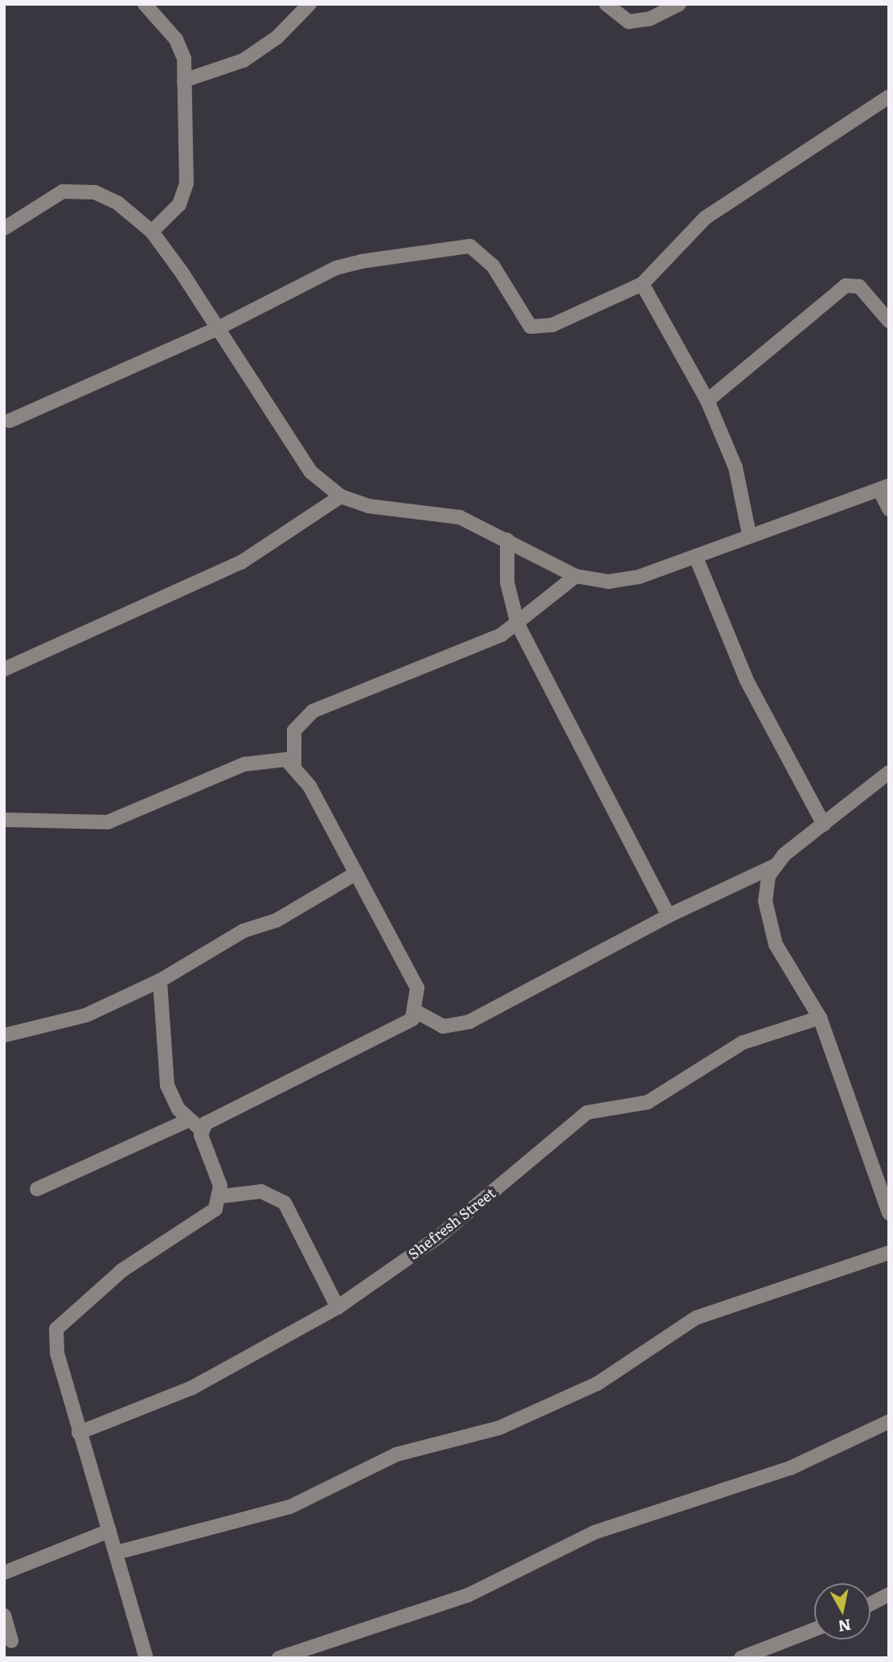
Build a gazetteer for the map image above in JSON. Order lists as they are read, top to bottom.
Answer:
{
  "streets": {
    "street": ["Shefresh Street"]
  },
  "north": "bottom"
}
